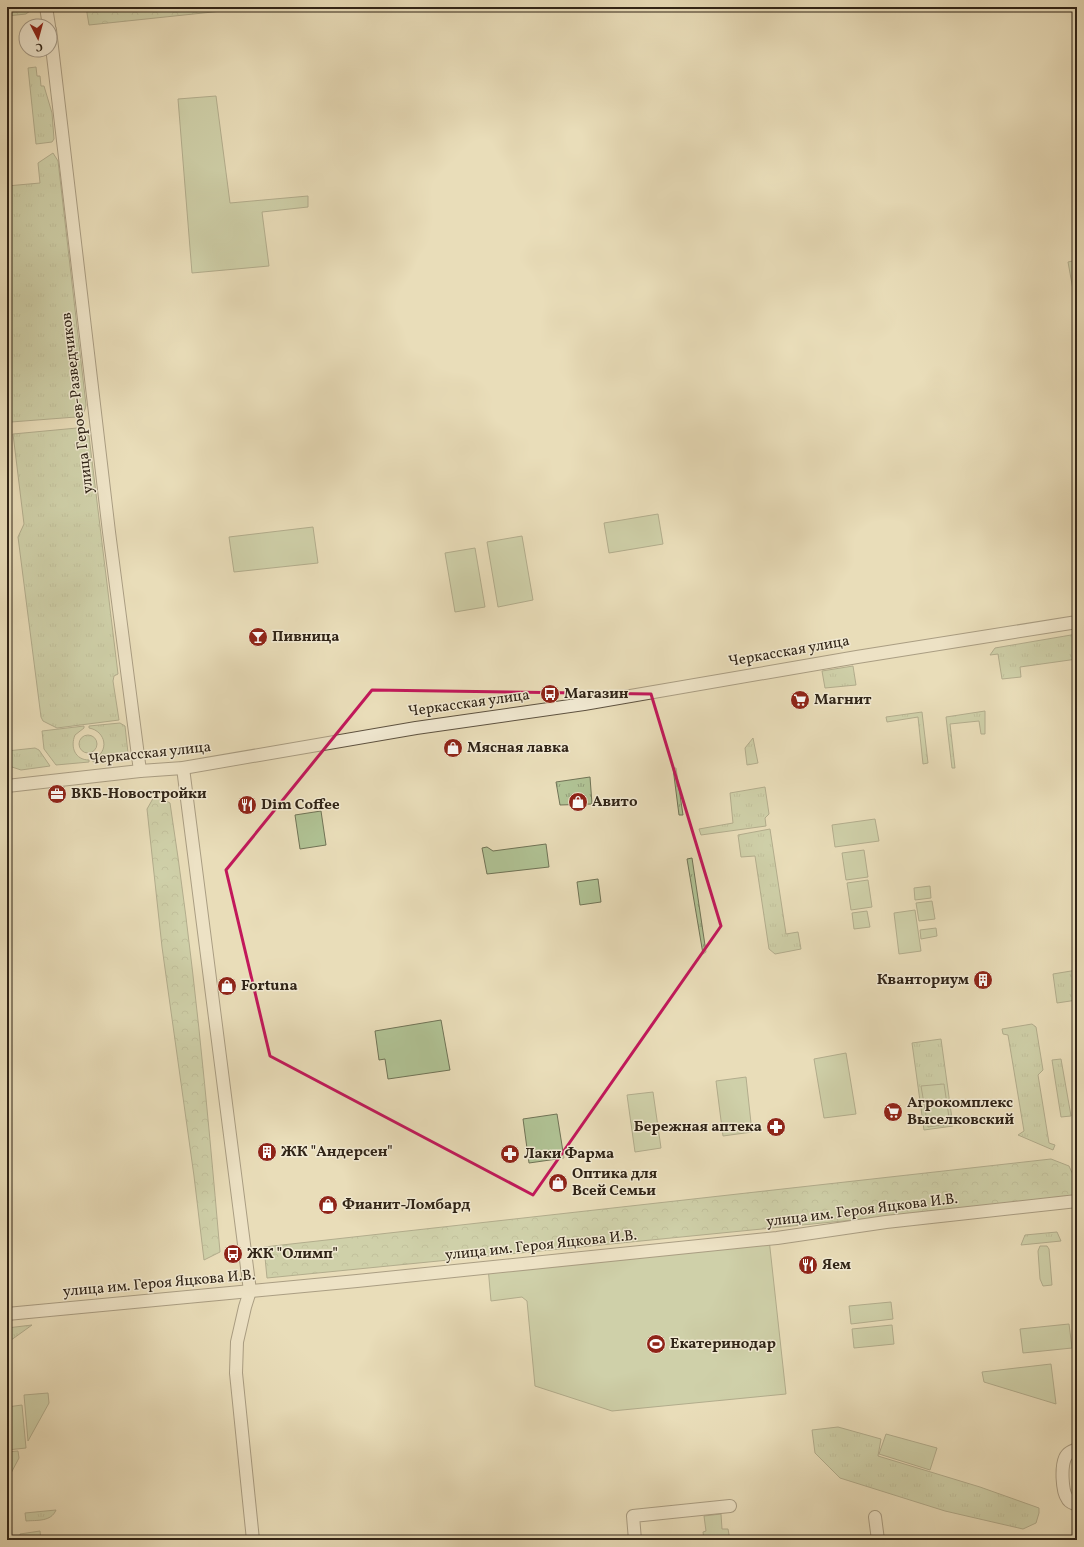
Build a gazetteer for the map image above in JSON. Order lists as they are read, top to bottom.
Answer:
{
  "streets": {
    "street": ["улица Героев-Разведчиков", "Черкасская улица", "улица им. Героя Яцкова И.В."]
  },
  "crossings": [
    ["улица Героев-Разведчиков", "Черкасская улица"]
  ],
  "places": {
    "bar": ["Пивница"],
    "bus stop": ["Магазин", "ЖК \"Олимп\""],
    "supermarket": ["Магнит", "Агрокомплекс Выселковский"],
    "shop": [
      "Мясная лавка",
      "Авито",
      "Fortuna",
      "Оптика для Всей Семьи",
      "Фианит-Ломбард"
    ],
    "office": ["ВКБ-Новостройки"],
    "restaurant": ["Dim Coffee", "Яем"],
    "building": ["Кванториум", "ЖК \"Андерсен\""],
    "pharmacy": ["Бережная аптека", "Лаки Фарма"],
    "sports": ["Екатеринодар"]
  },
  "north": "bottom"
}
